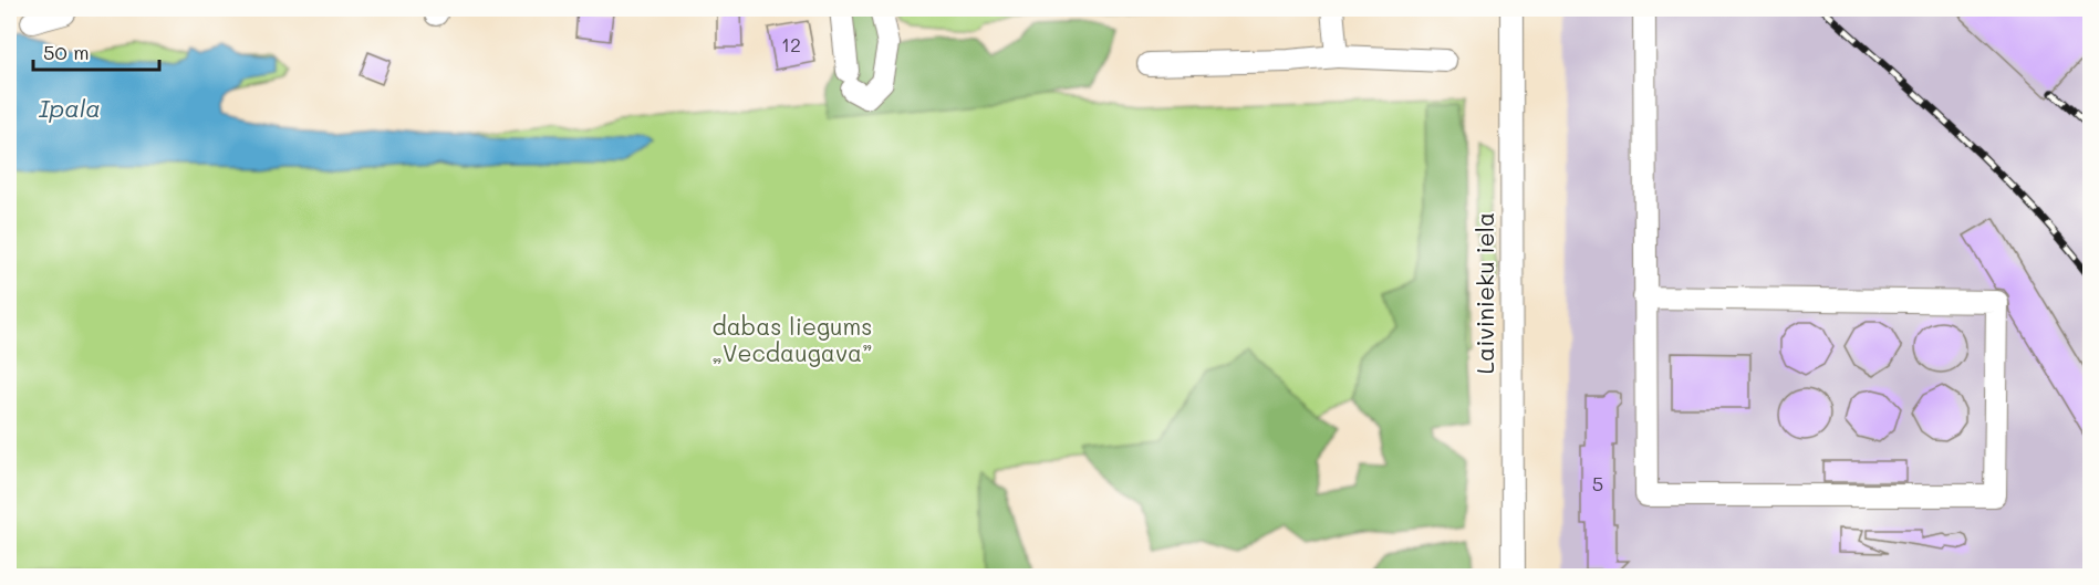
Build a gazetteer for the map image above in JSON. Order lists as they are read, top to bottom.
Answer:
{
  "streets": {
    "street": ["Laivinieku iela"]
  },
  "water": ["Ipala"],
  "parks": ["dabas liegums „Vecdaugava”"],
  "house_numbers": ["12", "5"],
  "scale_bar": "50 m"
}
